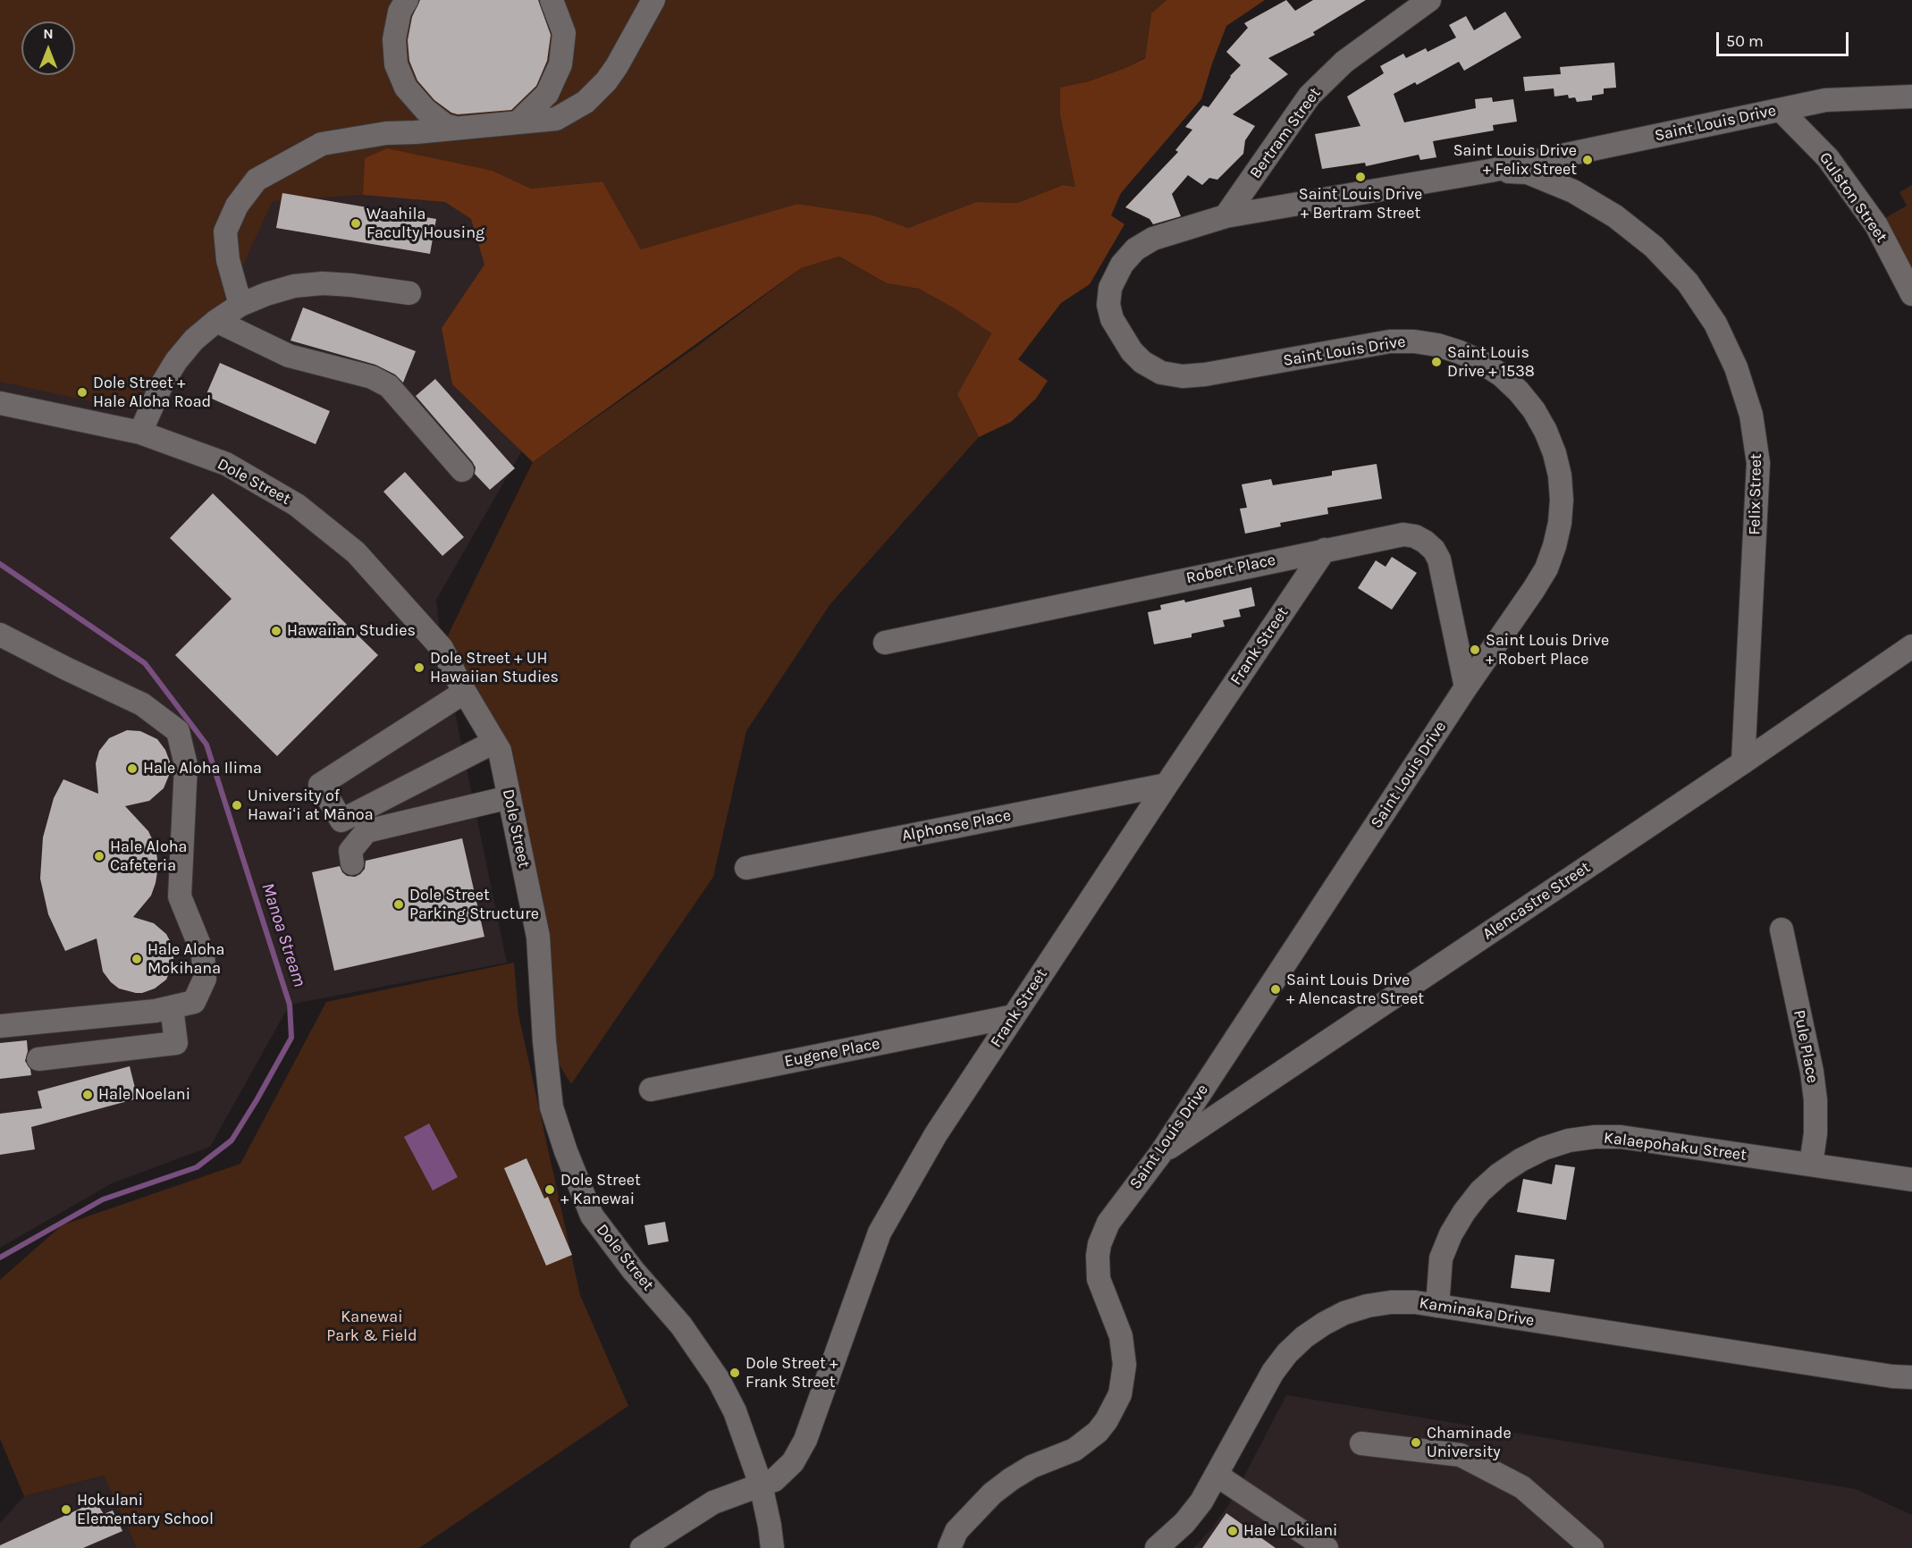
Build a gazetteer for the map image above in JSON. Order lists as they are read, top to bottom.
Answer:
{
  "streets": {
    "street": [
      "Saint Louis Drive",
      "Bertram Street",
      "Gulston Street",
      "Dole Street",
      "Felix Street",
      "Robert Place",
      "Frank Street",
      "Alphonse Place",
      "Alencastre Street",
      "Pule Place",
      "Eugene Place",
      "Kalaepohaku Street",
      "Kaminaka Drive"
    ]
  },
  "crossings": [
    ["Saint Louis Drive", "Bertram Street"],
    ["Saint Louis Drive", "Gulston Street"],
    ["Saint Louis Drive", "Felix Street"],
    ["Saint Louis Drive", "Robert Place"],
    ["Saint Louis Drive", "Alencastre Street"],
    ["Dole Street", "Frank Street"],
    ["Felix Street", "Alencastre Street"],
    ["Robert Place", "Frank Street"],
    ["Frank Street", "Alphonse Place"],
    ["Frank Street", "Eugene Place"],
    ["Pule Place", "Kalaepohaku Street"],
    ["Kalaepohaku Street", "Kaminaka Drive"]
  ],
  "water": ["Manoa Stream"],
  "parks": ["Kanewai Park & Field"],
  "places": [
    "Saint Louis Drive + Felix Street",
    "Saint Louis Drive + Bertram Street",
    "Waahila Faculty Housing",
    "Saint Louis Drive + 1538",
    "Dole Street + Hale Aloha Road",
    "Hawaiian Studies",
    "Saint Louis Drive + Robert Place",
    "Dole Street + UH Hawaiian Studies",
    "Hale Aloha Ilima",
    "University of Hawaiʻi at Mānoa",
    "Hale Aloha Cafeteria",
    "Dole Street Parking Structure",
    "Hale Aloha Mokihana",
    "Saint Louis Drive + Alencastre Street",
    "Hale Noelani",
    "Dole Street + Kanewai",
    "Dole Street + Frank Street",
    "Chaminade University",
    "Hokulani Elementary School",
    "Hale Lokilani"
  ],
  "scale_bar": "50 m",
  "north": "top"
}
